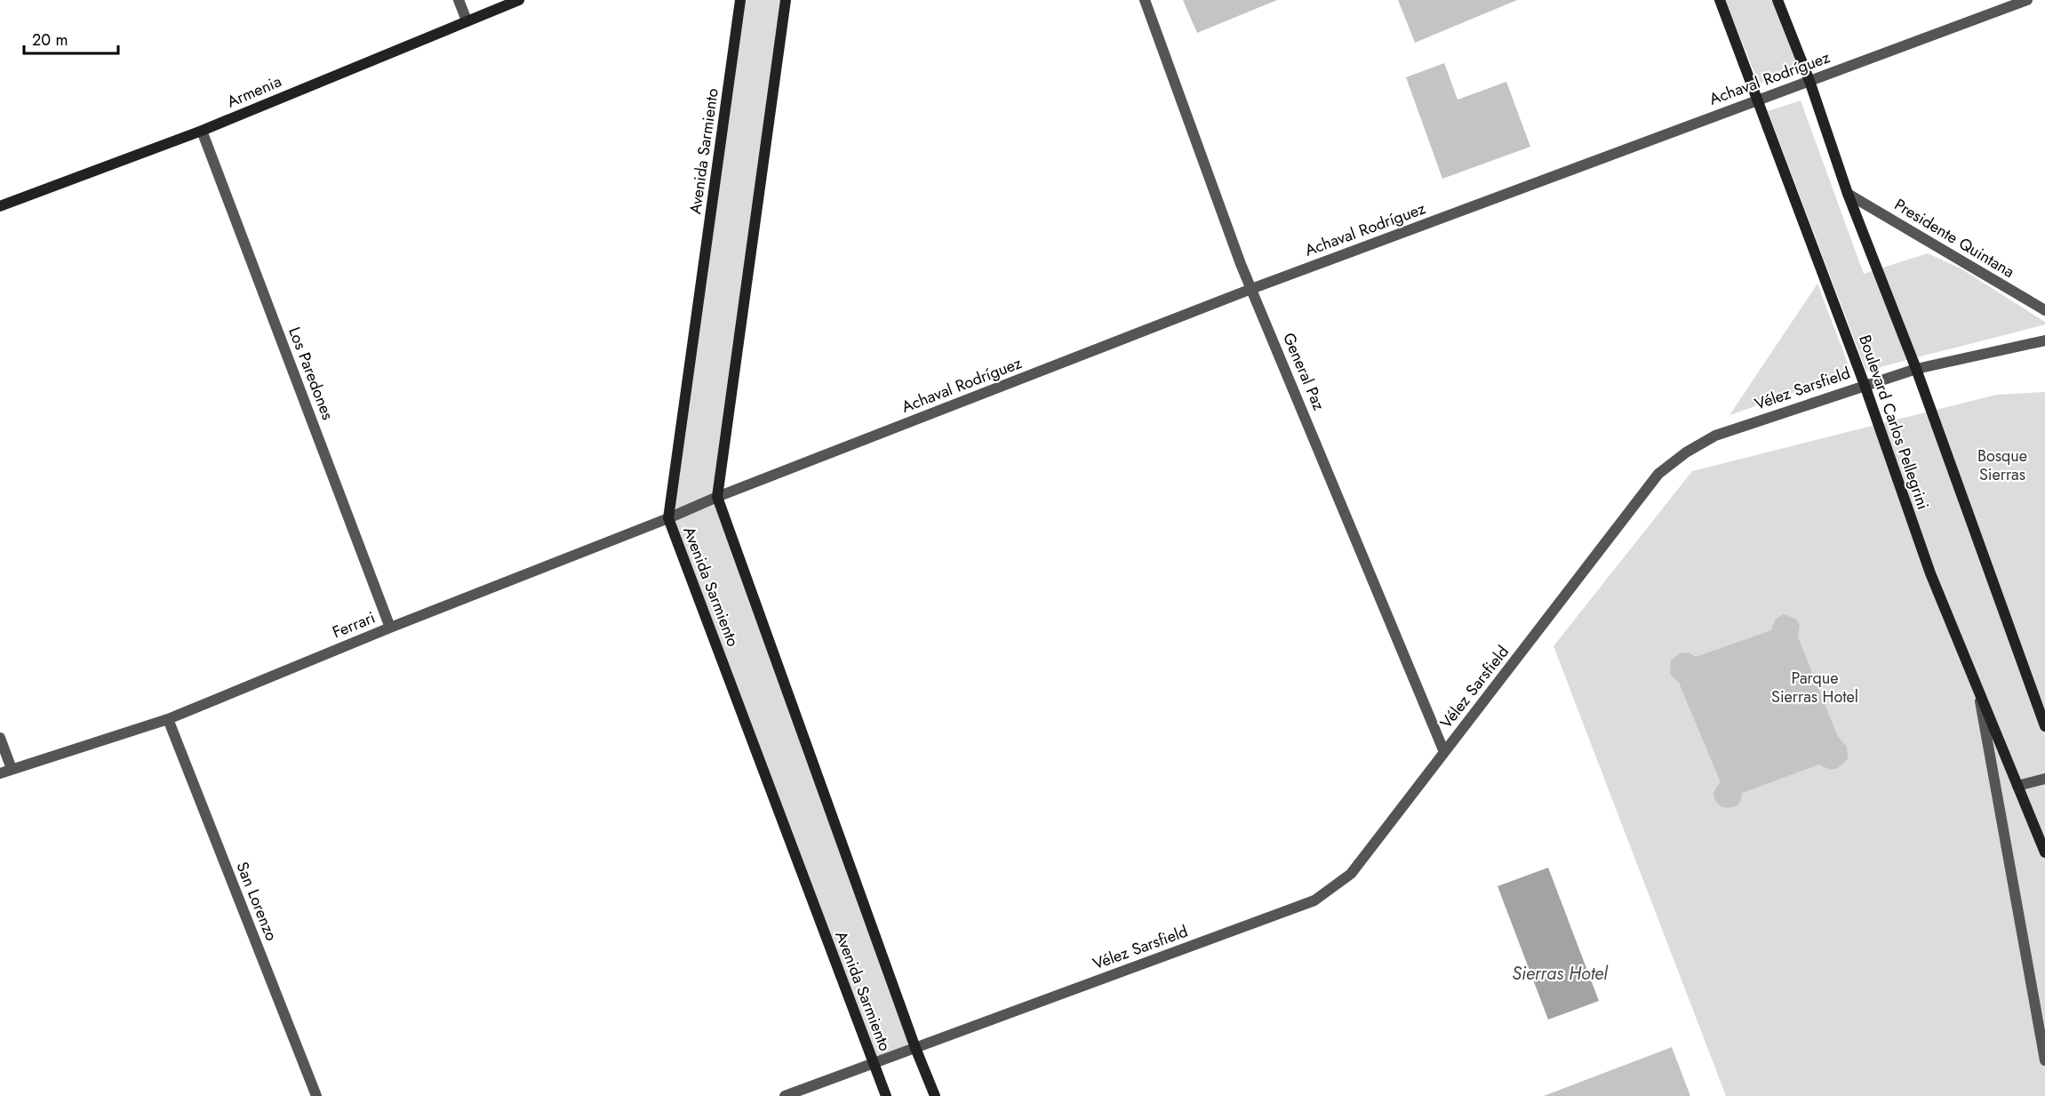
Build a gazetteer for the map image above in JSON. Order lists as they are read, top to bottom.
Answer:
{
  "streets": {
    "street": [
      "Achaval Rodríguez",
      "Armenia",
      "Avenida Sarmiento",
      "Presidente Quintana",
      "General Paz",
      "Los Paredones",
      "Vélez Sarsfield",
      "Boulevard Carlos Pellegrini",
      "Ferrari",
      "San Lorenzo"
    ]
  },
  "crossings": [
    ["Achaval Rodríguez", "Avenida Sarmiento"],
    ["Achaval Rodríguez", "General Paz"],
    ["Achaval Rodríguez", "Boulevard Carlos Pellegrini"],
    ["Achaval Rodríguez", "Ferrari"],
    ["Armenia", "Los Paredones"],
    ["Avenida Sarmiento", "Vélez Sarsfield"],
    ["Avenida Sarmiento", "Ferrari"],
    ["General Paz", "Vélez Sarsfield"],
    ["Los Paredones", "Ferrari"],
    ["Vélez Sarsfield", "Boulevard Carlos Pellegrini"],
    ["Ferrari", "San Lorenzo"]
  ],
  "water": ["Sierras Hotel"],
  "parks": ["Bosque Sierras", "Parque Sierras Hotel"],
  "scale_bar": "20 m"
}
